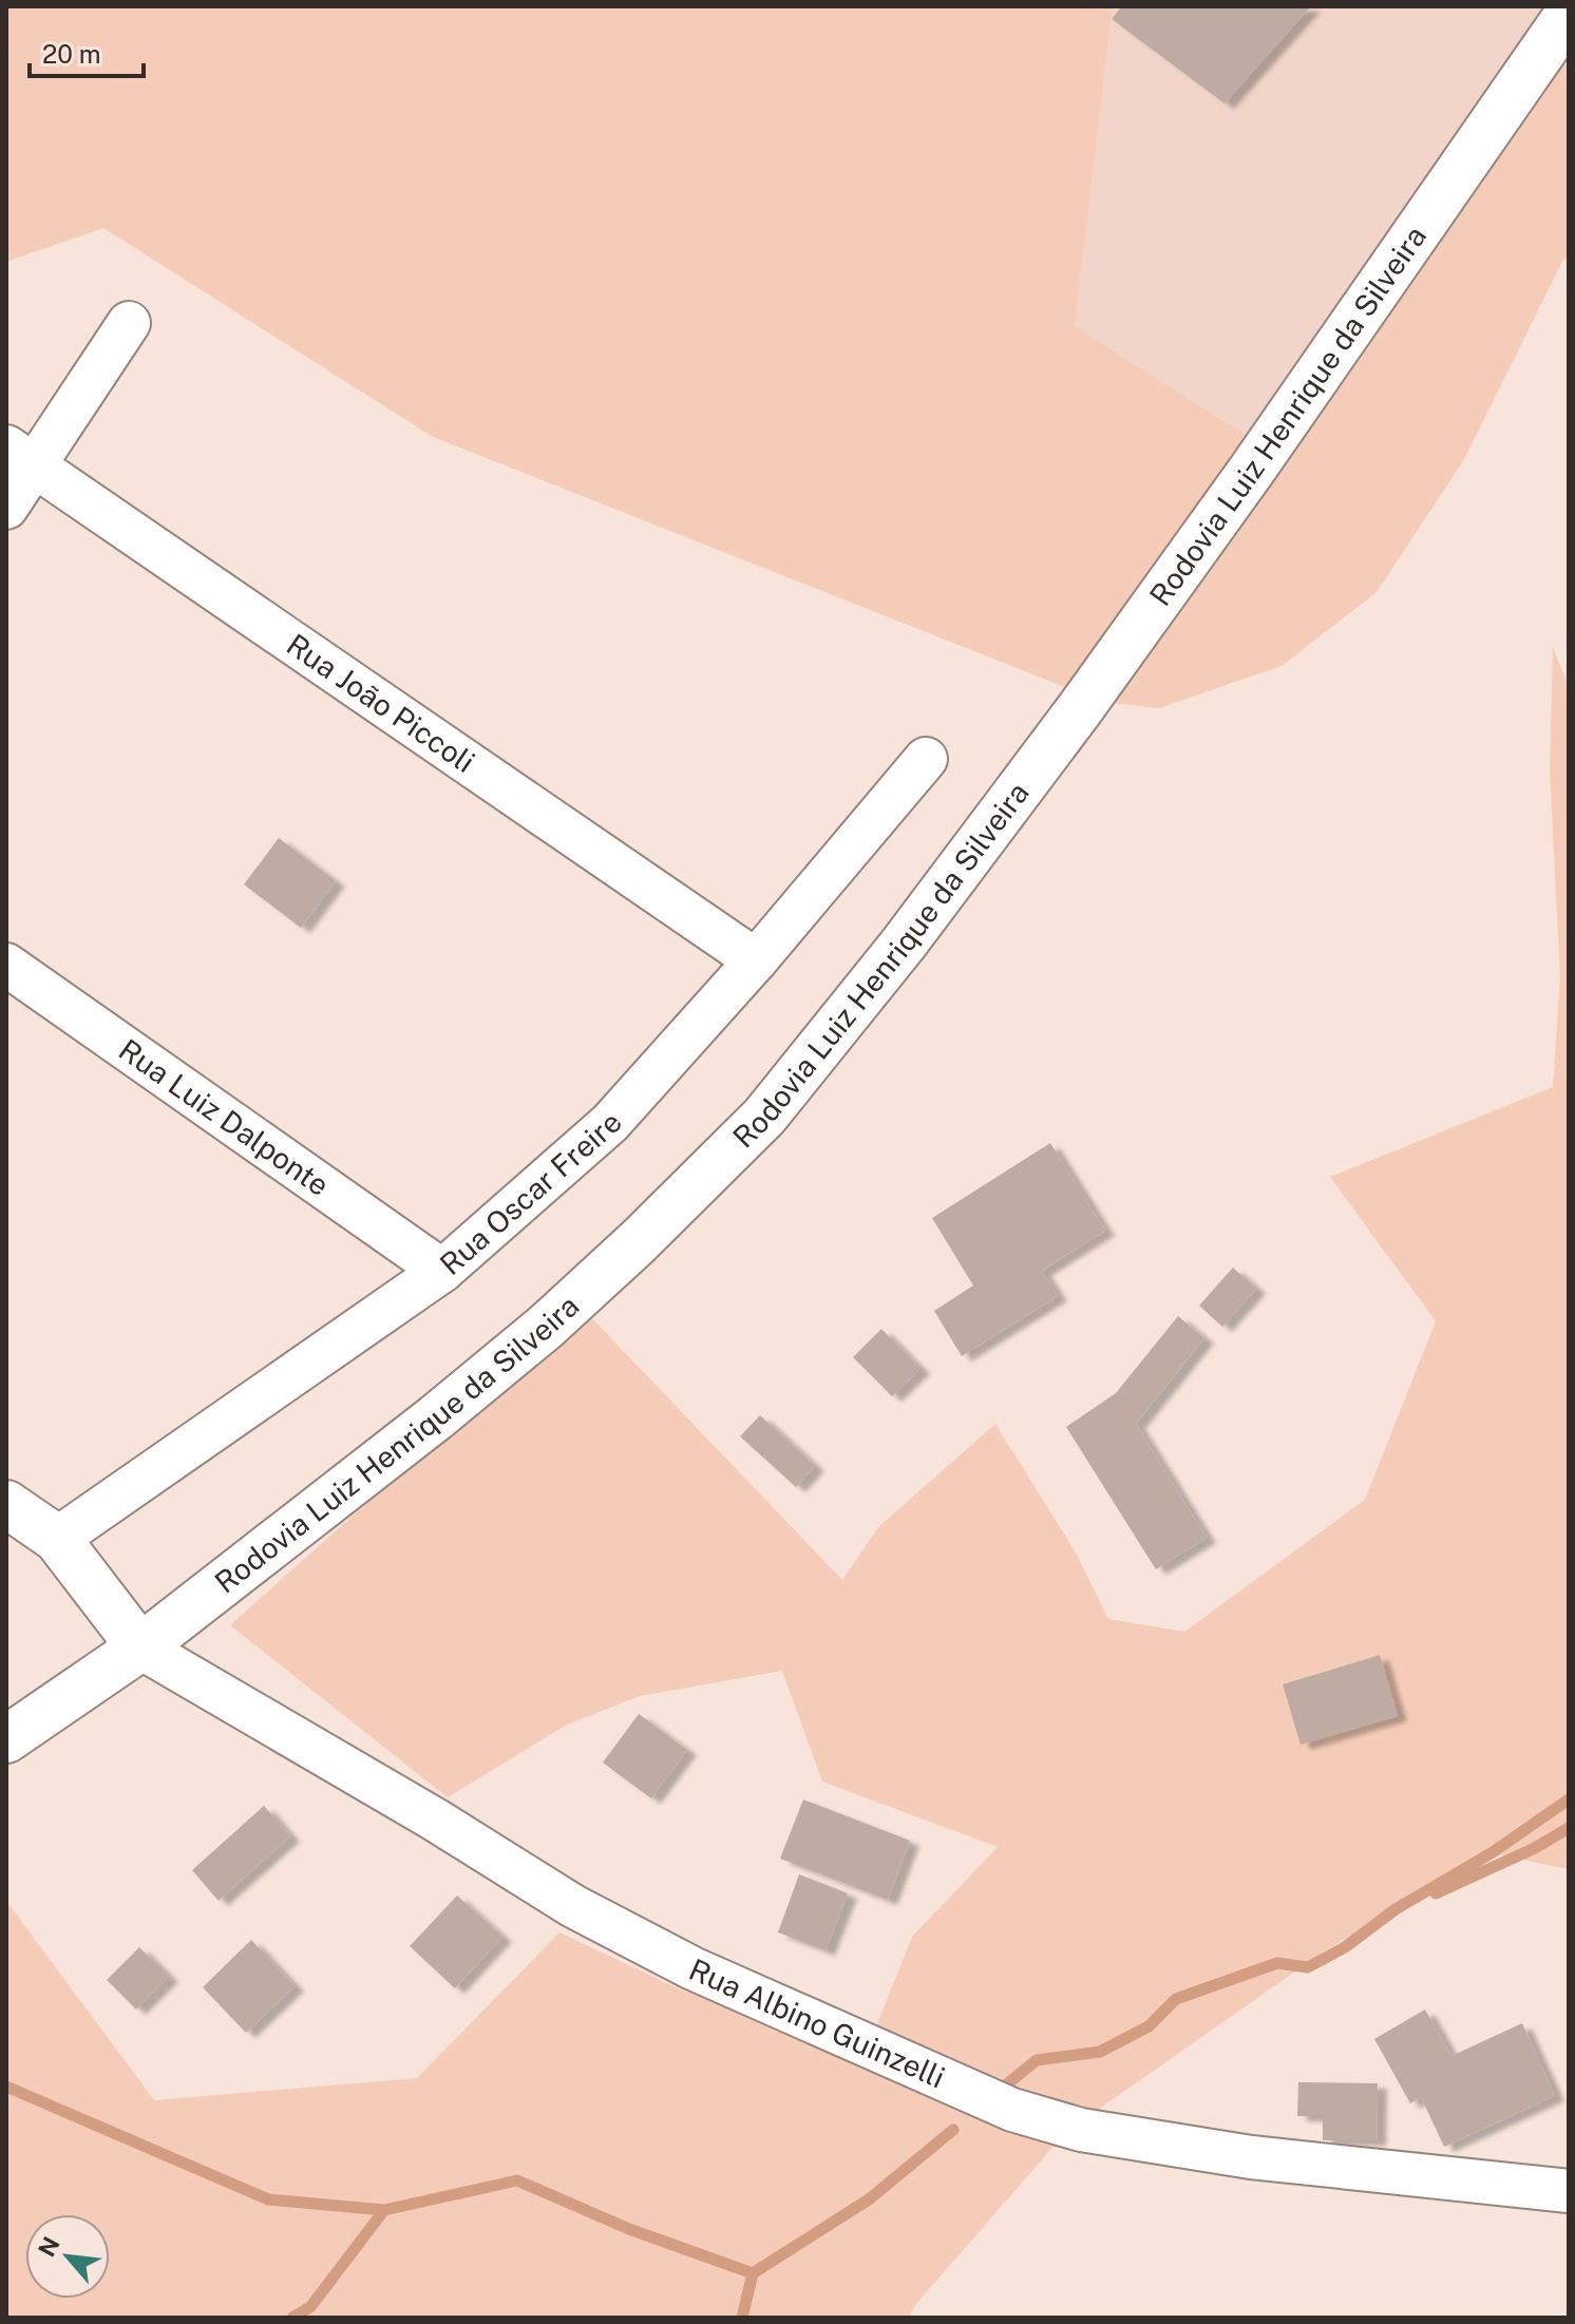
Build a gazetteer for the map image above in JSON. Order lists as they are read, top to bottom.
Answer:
{
  "streets": {
    "main road": ["Rodovia Luiz Henrique da Silveira"],
    "street": [
      "Rua João Piccoli",
      "Rua Luiz Dalponte",
      "Rua Oscar Freire",
      "Rua Albino Guinzelli"
    ]
  },
  "crossings": [
    ["Rodovia Luiz Henrique da Silveira", "Rua Albino Guinzelli"],
    ["Rua João Piccoli", "Rua Oscar Freire"],
    ["Rua Luiz Dalponte", "Rua Oscar Freire"]
  ],
  "scale_bar": "20 m",
  "north": "top left"
}
